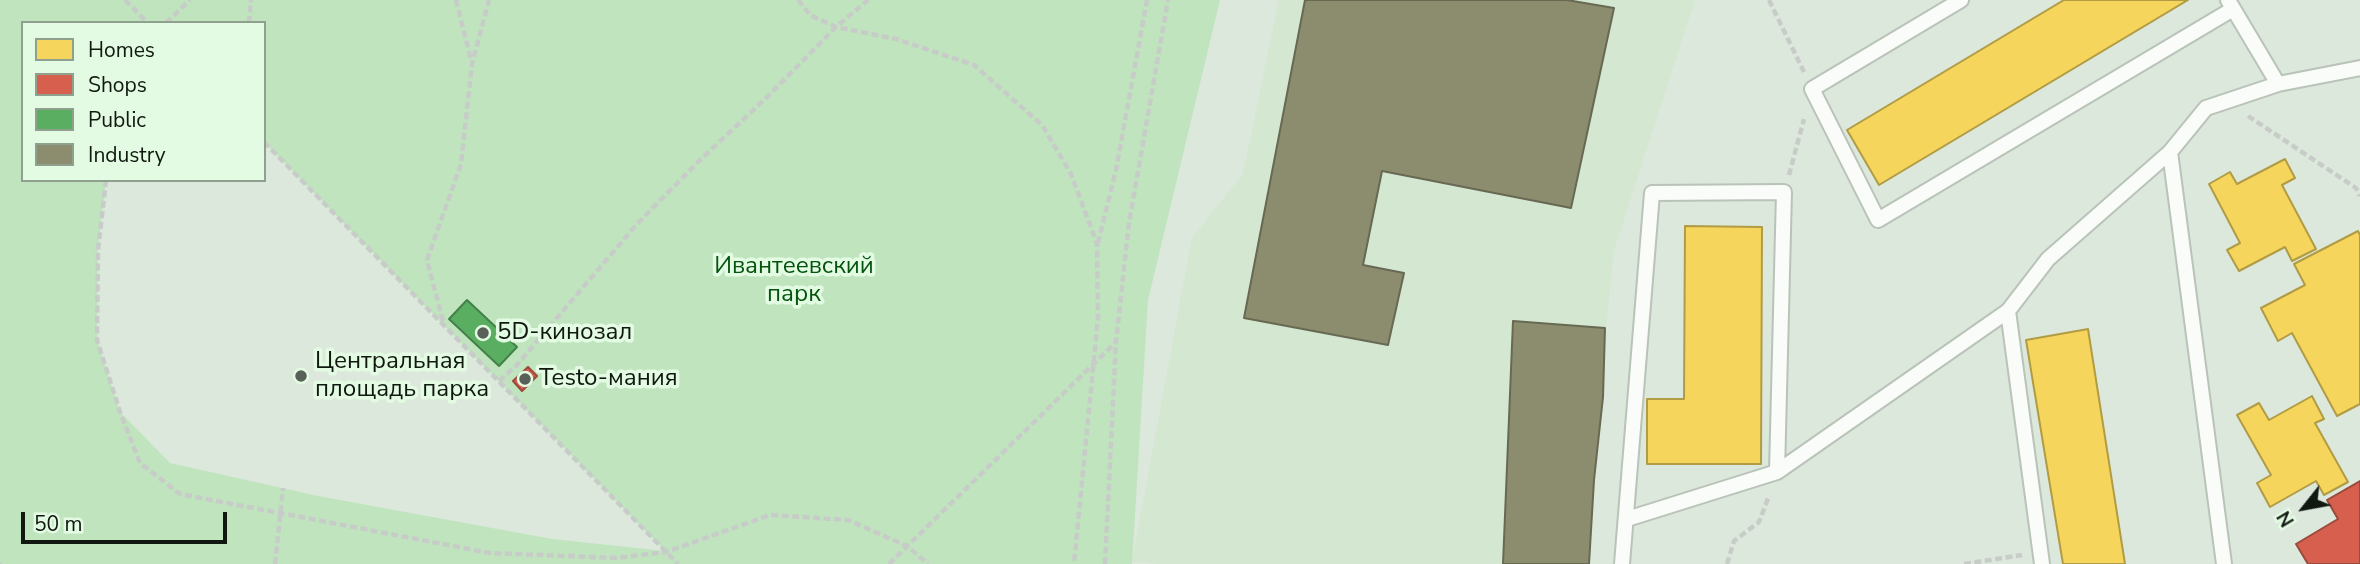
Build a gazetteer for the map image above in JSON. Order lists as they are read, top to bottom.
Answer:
{
  "parks": ["Ивантеевский парк"],
  "places": ["5D-кинозал", "Центральная площадь парка", "Testo-мания"],
  "legend": [
    "Homes",
    "Shops",
    "Public",
    "Industry"
  ],
  "scale_bar": "50 m",
  "north": "bottom left"
}
